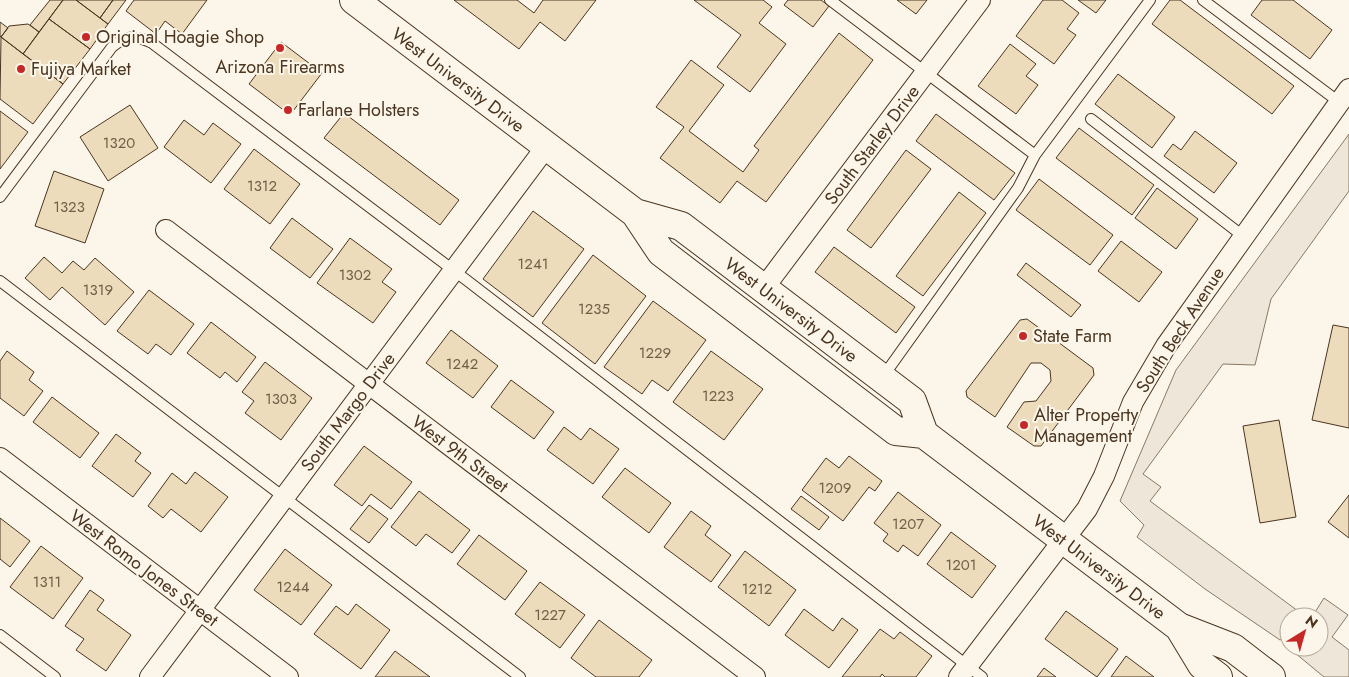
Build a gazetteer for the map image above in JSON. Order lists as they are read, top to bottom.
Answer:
{
  "streets": {
    "main road": ["West University Drive"],
    "street": [
      "South Starley Drive",
      "South Beck Avenue",
      "South Margo Drive",
      "West 9th Street",
      "West Romo Jones Street"
    ]
  },
  "crossings": [
    ["West University Drive", "South Starley Drive"],
    ["West University Drive", "South Beck Avenue"],
    ["West University Drive", "South Margo Drive"],
    ["South Margo Drive", "West 9th Street"],
    ["South Margo Drive", "West Romo Jones Street"]
  ],
  "places": [
    "Original Hoagie Shop",
    "Arizona Firearms",
    "Fujiya Market",
    "Farlane Holsters",
    "State Farm",
    "Alter Property Management"
  ],
  "house_numbers": [
    "1320",
    "1312",
    "1323",
    "1241",
    "1302",
    "1319",
    "1235",
    "1229",
    "1242",
    "1223",
    "1303",
    "1209",
    "1207",
    "1201",
    "1311",
    "1244",
    "1212",
    "1227"
  ],
  "north": "top right"
}
